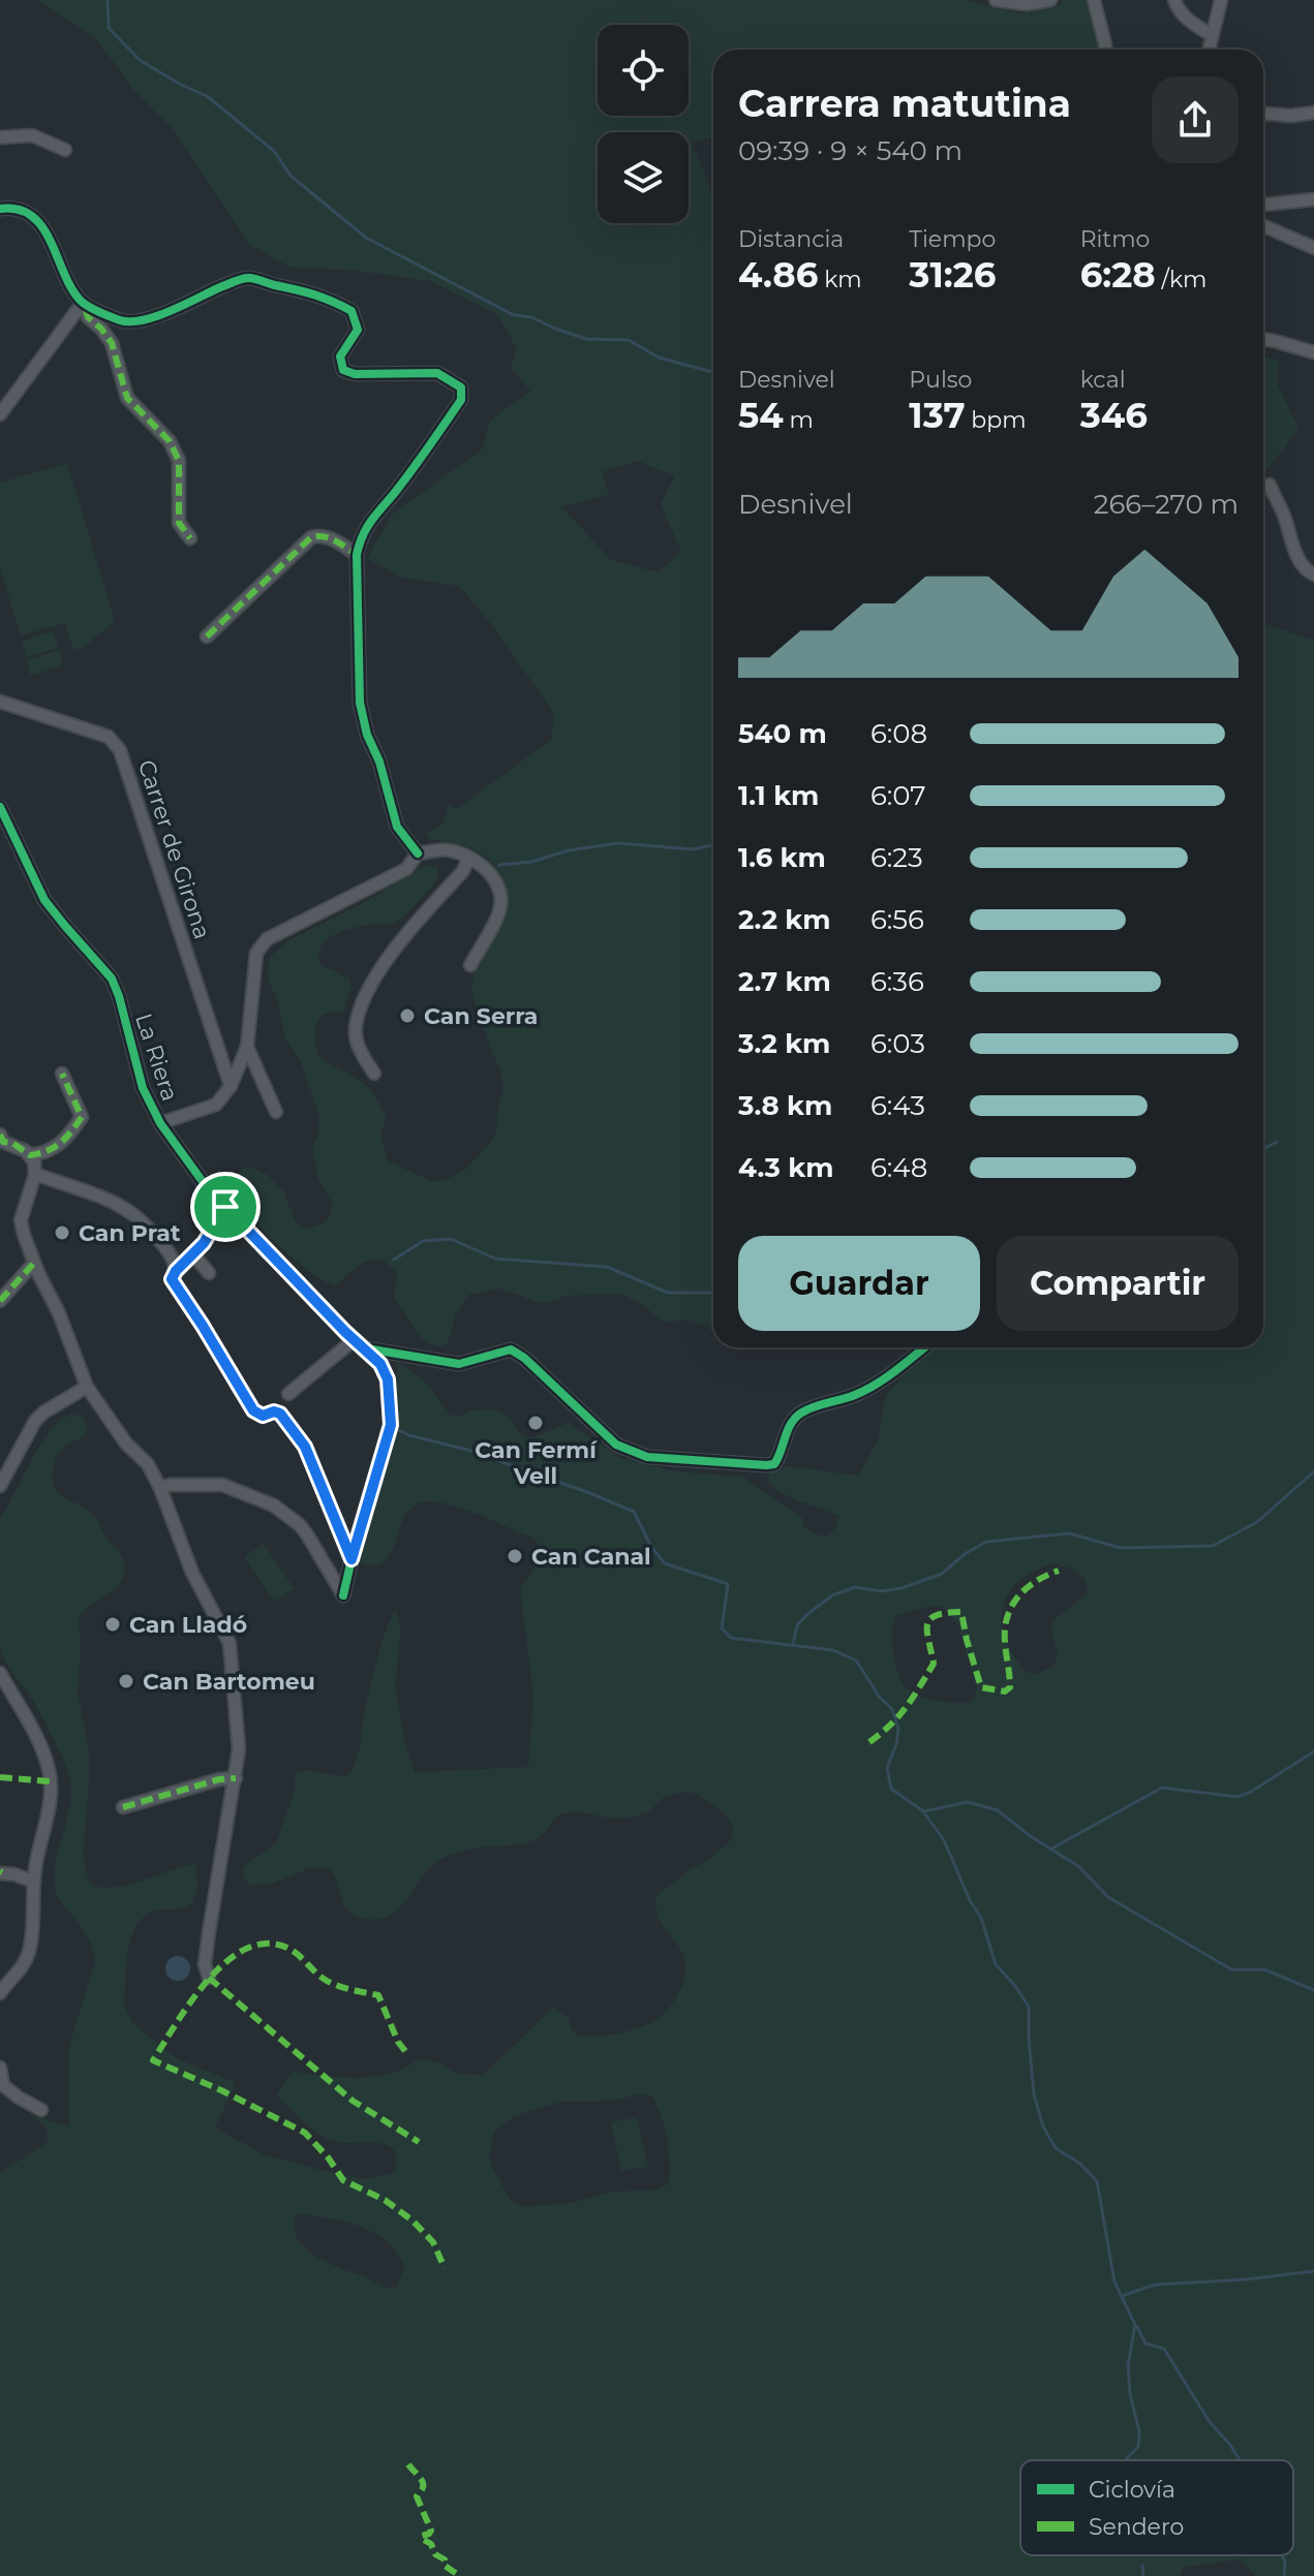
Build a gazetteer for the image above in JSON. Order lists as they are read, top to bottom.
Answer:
{
  "streets": {
    "street": ["Carrer de Girona", "La Riera"]
  },
  "places": [
    "Can Serra",
    "Can Prat",
    "Can Fermí Vell",
    "Can Canal",
    "Can Lladó",
    "Can Bartomeu"
  ],
  "legend": ["Ciclovía", "Sendero"],
  "page": {
    "heading": ["Carrera matutina", "09:39 · 9 × 540 m"],
    "stats": [
      ["Distancia", "4.86 km"],
      ["Tiempo", "31:26"],
      ["Ritmo", "6:28 /km"],
      ["Desnivel", "54 m"],
      ["Pulso", "137 bpm"],
      ["kcal", "346"]
    ],
    "chart": ["Desnivel", "266–270 m"],
    "list": [
      {
        "name": "540 m",
        "note": "6:08"
      },
      {
        "name": "1.1 km",
        "note": "6:07"
      },
      {
        "name": "1.6 km",
        "note": "6:23"
      },
      {
        "name": "2.2 km",
        "note": "6:56"
      },
      {
        "name": "2.7 km",
        "note": "6:36"
      },
      {
        "name": "3.2 km",
        "note": "6:03"
      },
      {
        "name": "3.8 km",
        "note": "6:43"
      },
      {
        "name": "4.3 km",
        "note": "6:48"
      }
    ],
    "buttons": ["Guardar", "Compartir"]
  }
}
